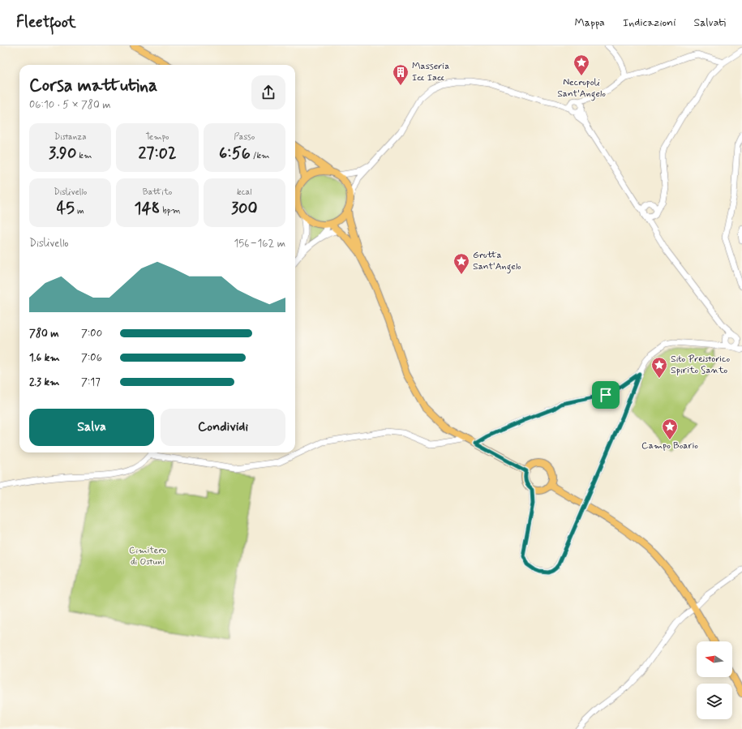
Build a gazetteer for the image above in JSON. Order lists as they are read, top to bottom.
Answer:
{
  "parks": ["Cimitero di Ostuni"],
  "places": {
    "place": [
      "Necropoli Sant'Angelo",
      "Grotta Sant'Angelo",
      "Sito Preistorico Spirito Santo",
      "Campo Boario"
    ],
    "building": ["Masseria Icc Iacc"]
  },
  "north": "left",
  "page": {
    "header": "Fleetfoot",
    "nav": ["Mappa", "Indicazioni", "Salvati"],
    "heading": ["Corsa mattutina", "06:10 · 5 × 780 m"],
    "stats": [
      ["Distanza", "3.90 km"],
      ["Tempo", "27:02"],
      ["Passo", "6:56 /km"],
      ["Dislivello", "45 m"],
      ["Battito", "148 bpm"],
      ["kcal", "300"]
    ],
    "chart": ["Dislivello", "156–162 m"],
    "list": [
      {
        "name": "780 m",
        "note": "7:00"
      },
      {
        "name": "1.6 km",
        "note": "7:06"
      },
      {
        "name": "2.3 km",
        "note": "7:17"
      }
    ],
    "buttons": ["Salva", "Condividi"]
  }
}
